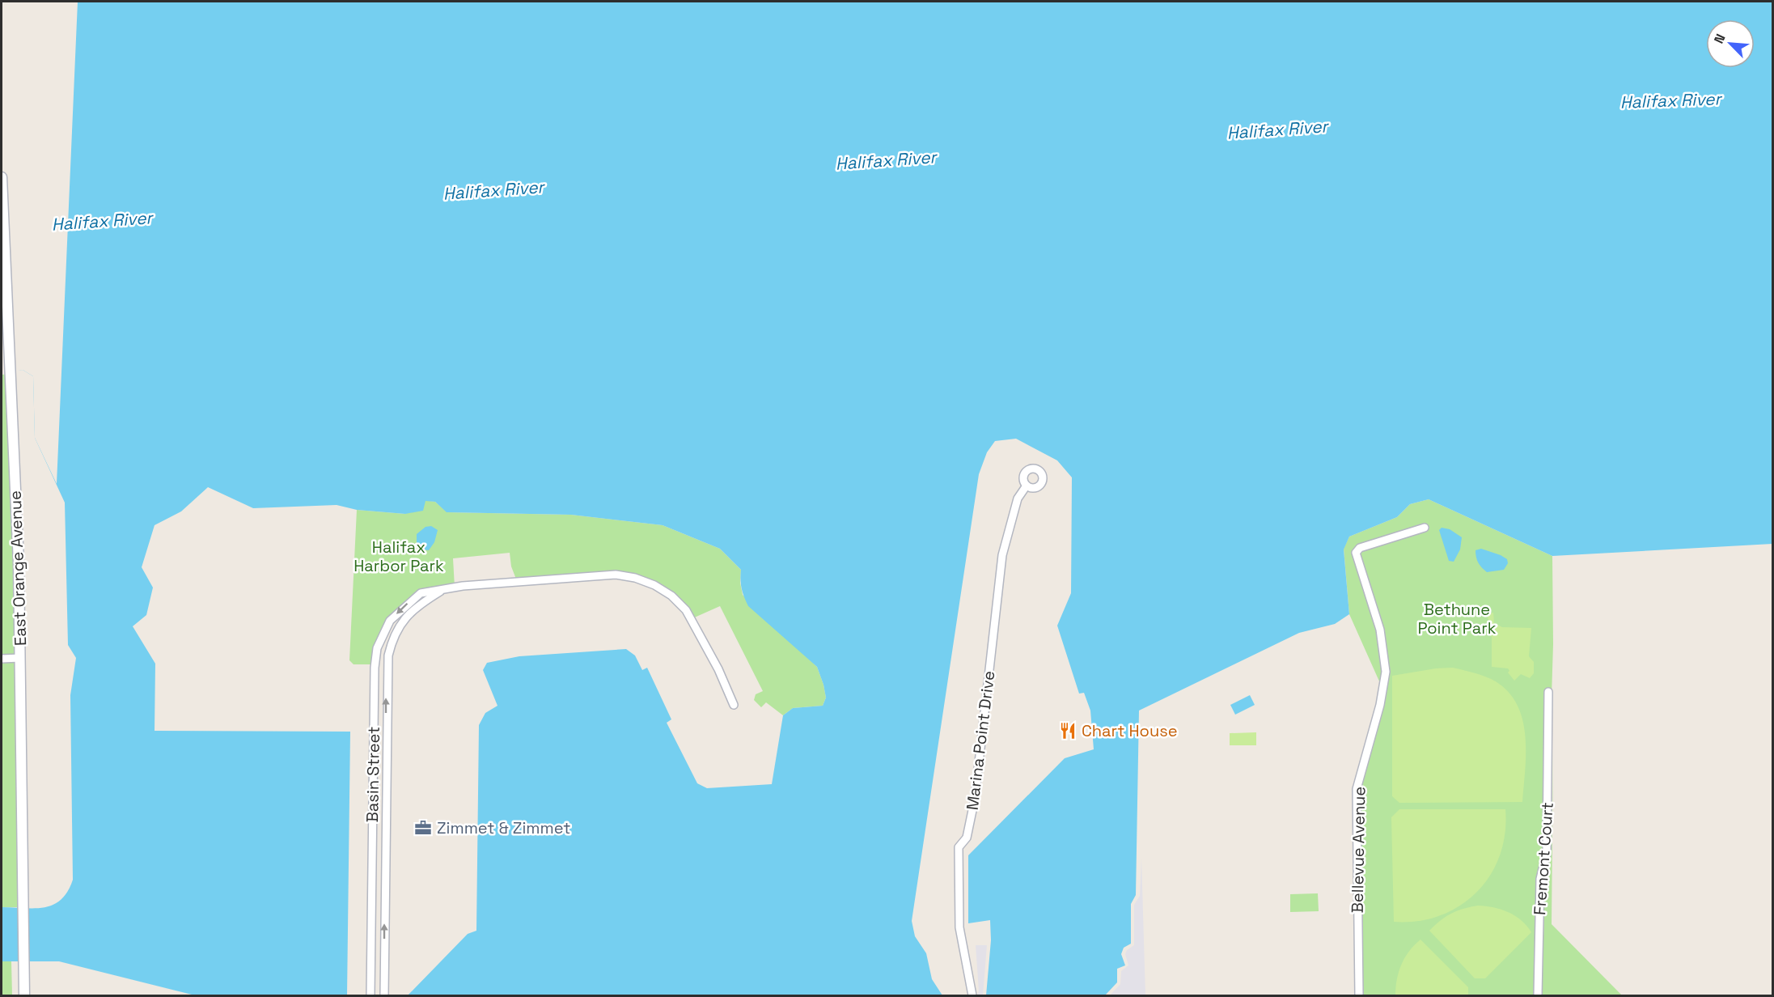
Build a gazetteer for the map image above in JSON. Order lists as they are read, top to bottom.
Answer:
{
  "streets": {
    "street": [
      "East Orange Avenue",
      "Marina Point Drive",
      "Basin Street",
      "Bellevue Avenue",
      "Fremont Court"
    ]
  },
  "water": ["Halifax River"],
  "parks": ["Halifax Harbor Park", "Bethune Point Park"],
  "places": {
    "restaurant": ["Chart House"],
    "office": ["Zimmet & Zimmet"]
  },
  "north": "top left"
}
